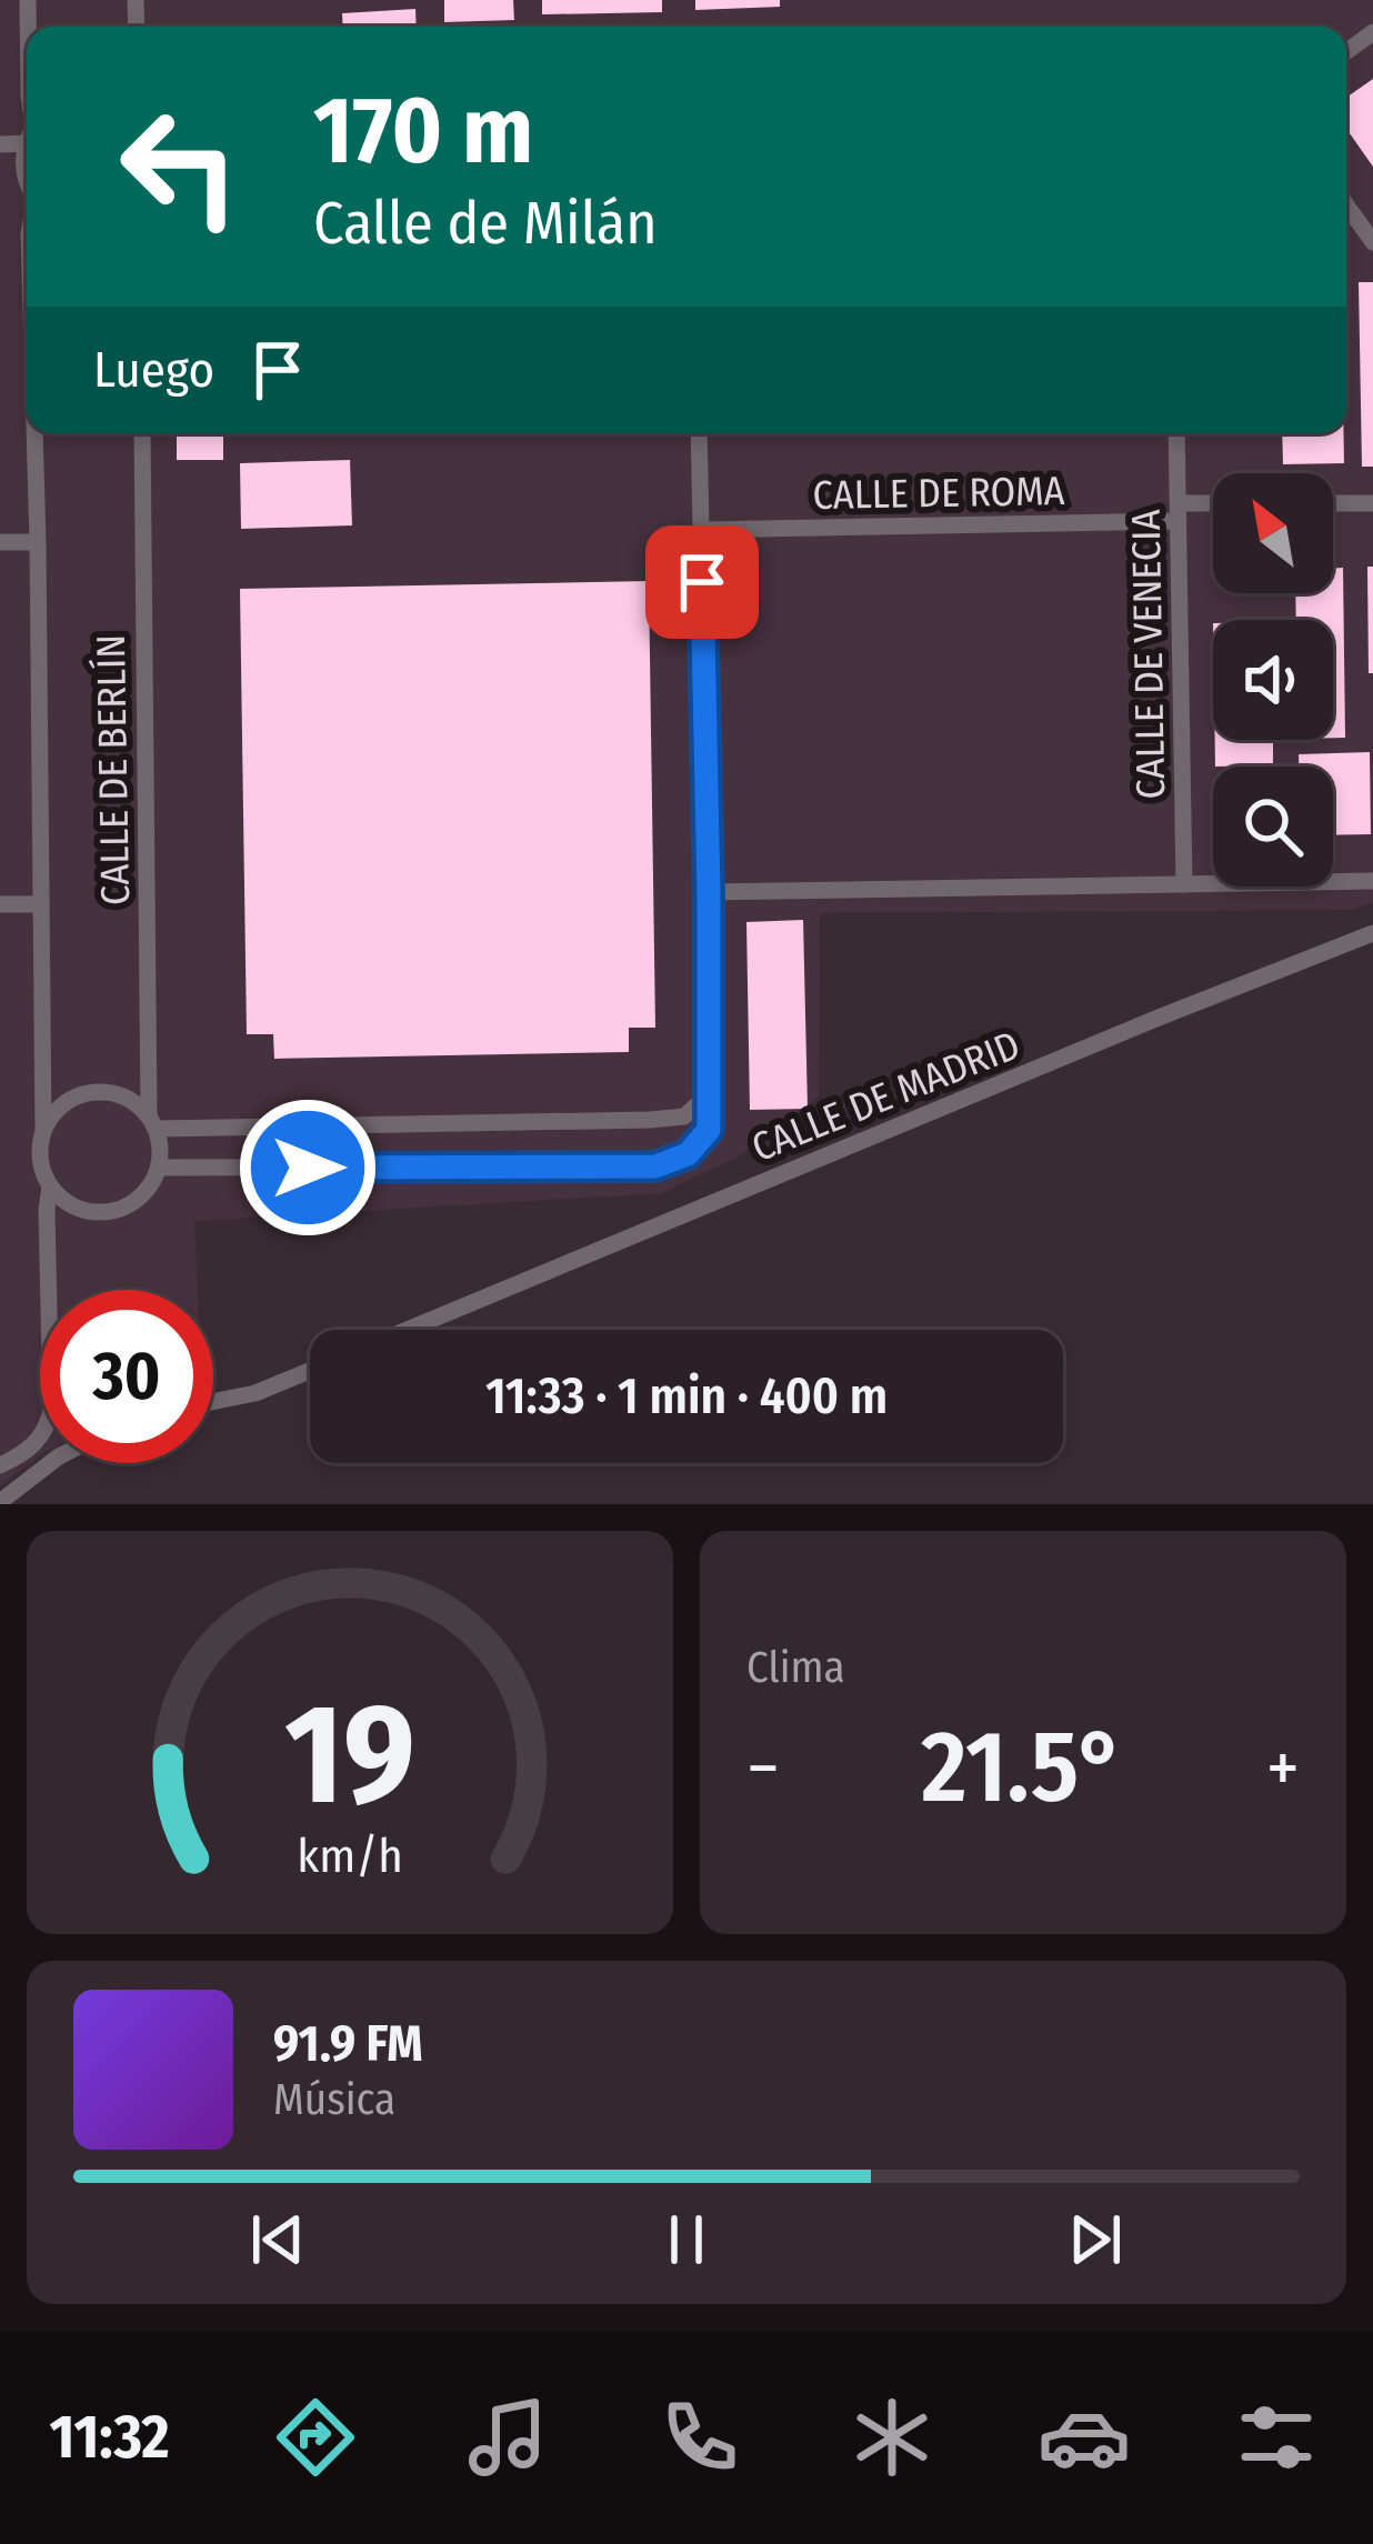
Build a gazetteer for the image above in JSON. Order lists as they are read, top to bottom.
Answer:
{
  "streets": {
    "street": [
      "CALLE DE ROMA",
      "CALLE DE VENECIA",
      "CALLE DE BERLÍN",
      "CALLE DE MADRID"
    ]
  },
  "crossings": [
    ["CALLE DE ROMA", "CALLE DE VENECIA"]
  ],
  "north": "top left",
  "page": {
    "turn": ["170 m", "Calle de Milán"],
    "then": "Luego",
    "limit": "30",
    "trip": "11:33 · 1 min · 400 m",
    "tile": "Clima",
    "heat": ["−", "21.5°", "+"],
    "song": ["91.9 FM", "Música"],
    "tabs": "11:32",
    "gauge": ["19", "km/h"]
  }
}
